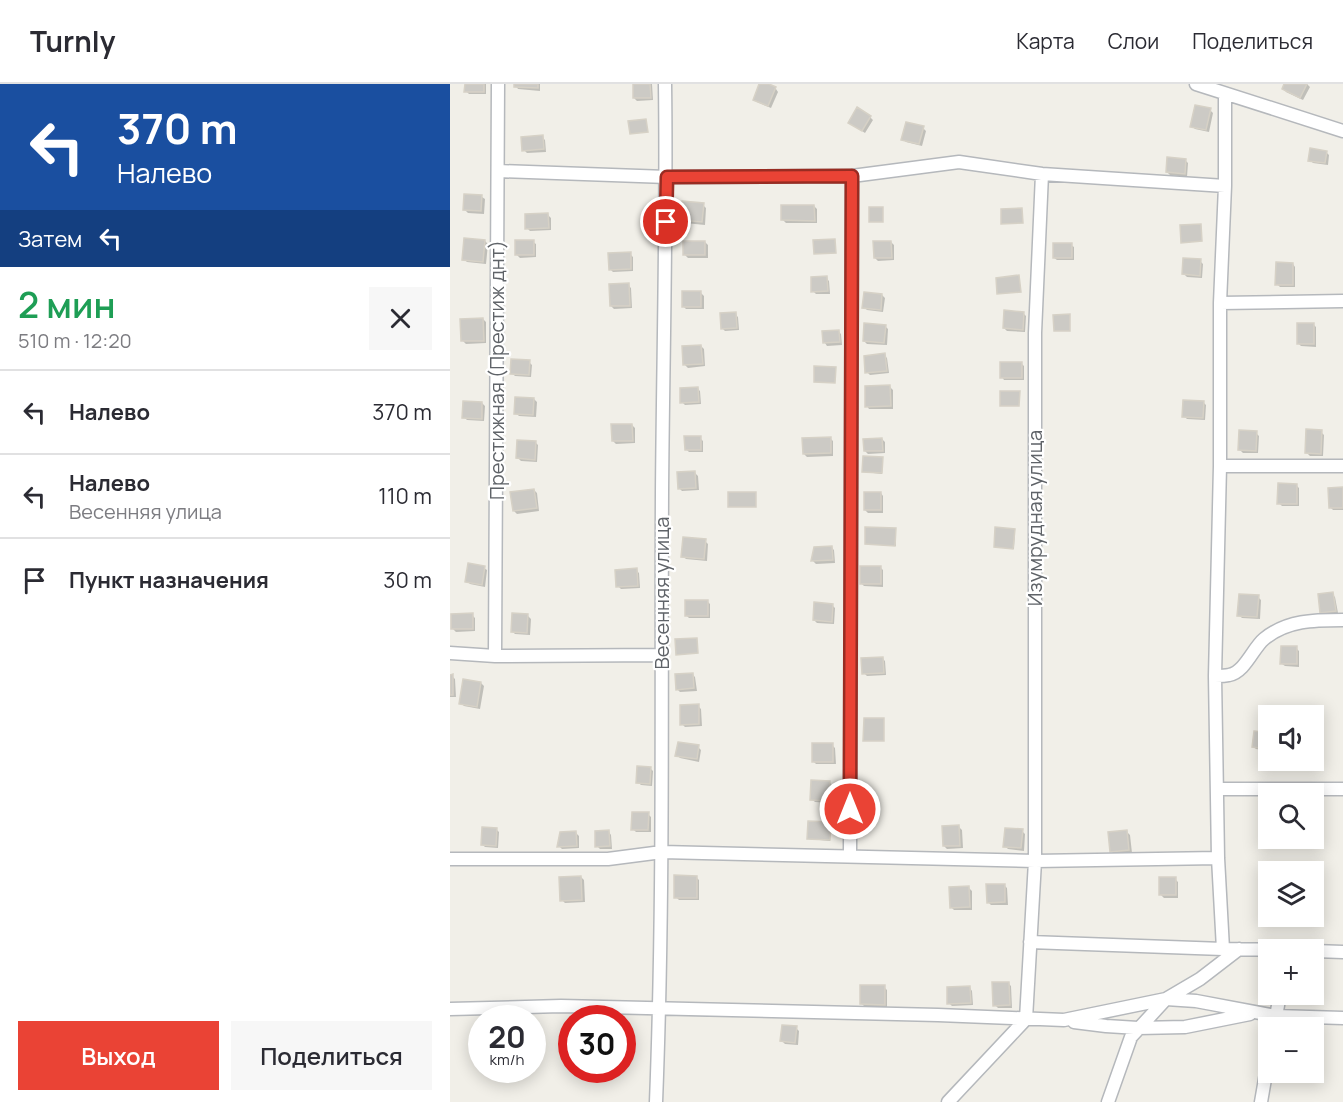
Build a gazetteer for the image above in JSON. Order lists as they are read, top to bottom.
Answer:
{
  "streets": {
    "street": ["Престижная (Престиж днт)", "Изумрудная улица", "Весенняя улица"]
  },
  "page": {
    "header": "Turnly",
    "nav": ["Карта", "Слои", "Поделиться"],
    "turn": ["370 m", "Налево"],
    "then": "Затем",
    "heading": ["2 мин", "510 m · 12:20"],
    "list": [
      {
        "name": "Налево",
        "value": "370 m"
      },
      {
        "name": "Налево",
        "note": "Весенняя улица",
        "value": "110 m"
      },
      {
        "name": "Пункт назначения",
        "value": "30 m"
      }
    ],
    "map_buttons": ["+", "−"],
    "speed": "20 km/h",
    "limit": "30",
    "buttons": ["Выход", "Поделиться"]
  }
}
